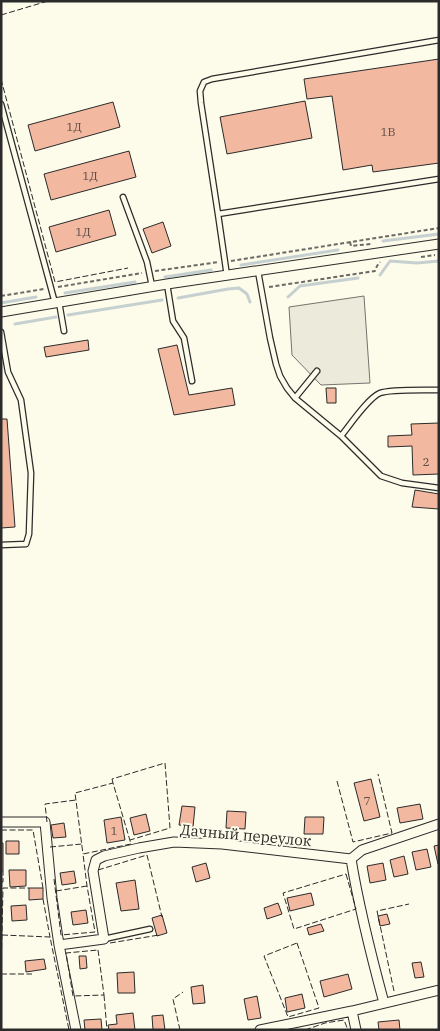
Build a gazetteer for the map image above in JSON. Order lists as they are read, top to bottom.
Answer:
{
  "streets": {
    "street": ["Дачный переулок"]
  },
  "house_numbers": [
    "1Д",
    "1В",
    "1Д",
    "1Д",
    "2",
    "7",
    "1"
  ]
}
